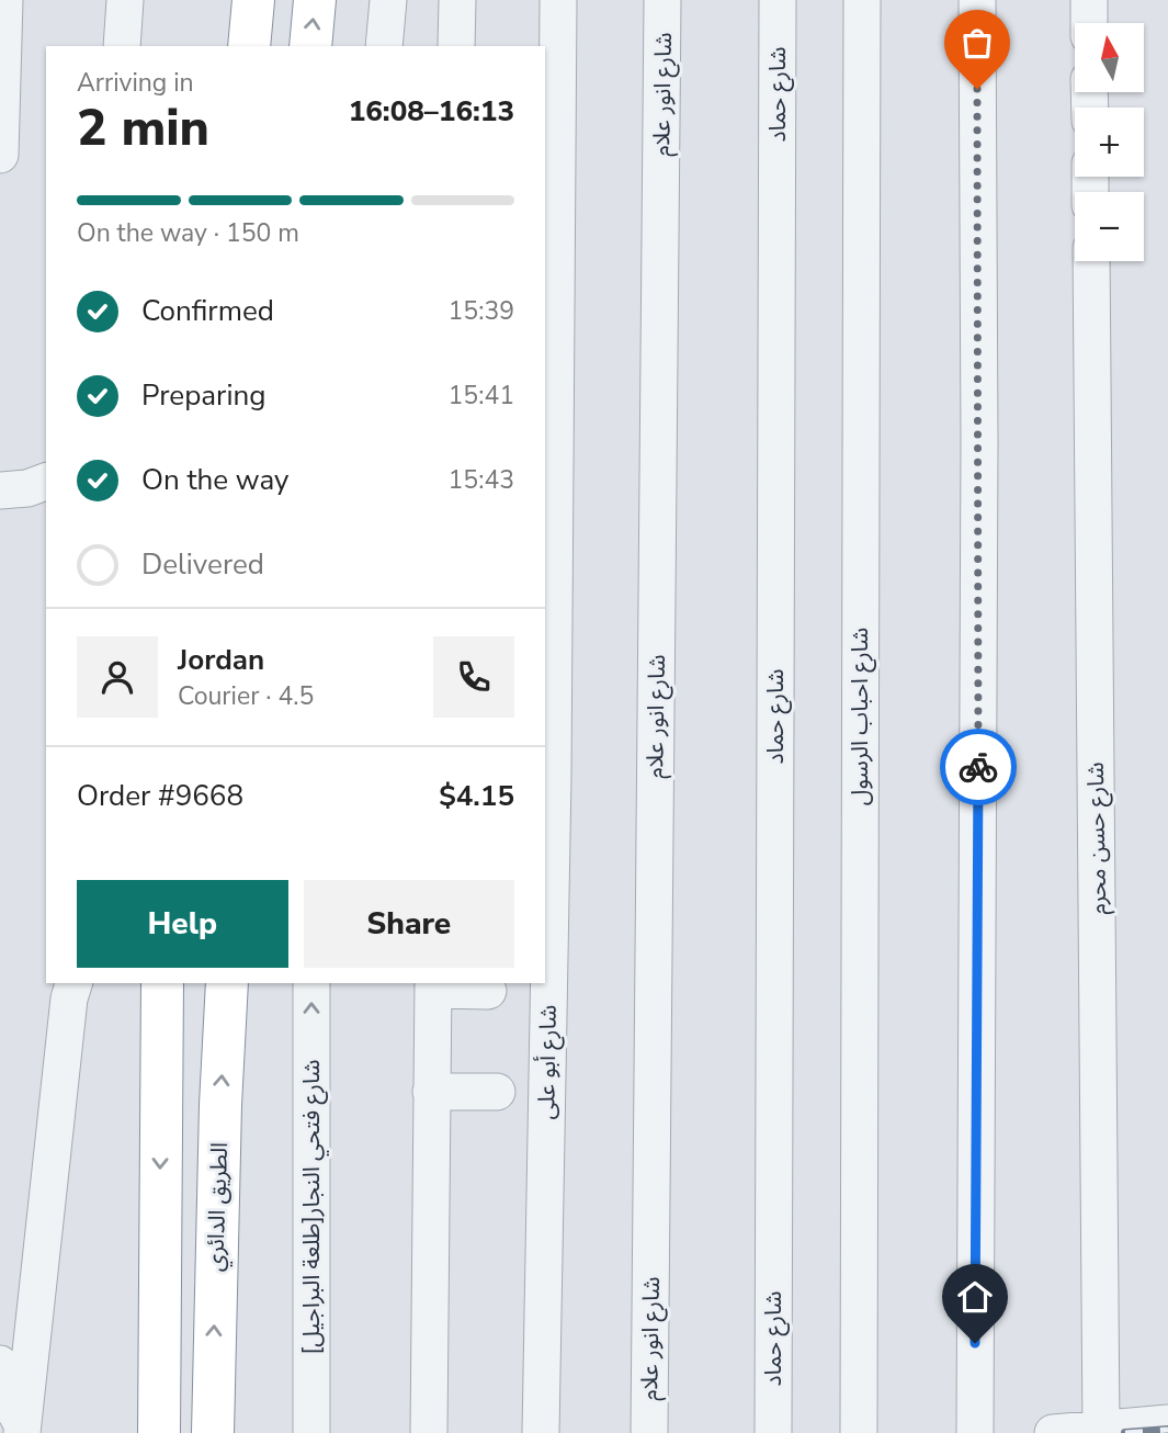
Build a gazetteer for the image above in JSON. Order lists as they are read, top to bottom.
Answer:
{
  "streets": {
    "highway": ["الطريق الدائري"],
    "street": [
      "شارع انور علام",
      "شارع حماد",
      "شارع احباب الرسول",
      "شارع حسن محرم",
      "شارع أبو على",
      "شارع فتحي النجار[طلعة البراجيل]"
    ]
  },
  "north": "top",
  "page": {
    "map_buttons": ["+", "−"],
    "heading": ["2 min", "Arriving in", "16:08–16:13"],
    "panel": [
      "Jordan",
      "Courier · 4.5",
      "Order #9668",
      "$4.15"
    ],
    "bar": "On the way · 150 m",
    "list": [
      ["Confirmed", "15:39"],
      ["Preparing", "15:41"],
      ["On the way", "15:43"],
      "Delivered"
    ],
    "buttons": ["Help", "Share"]
  }
}
